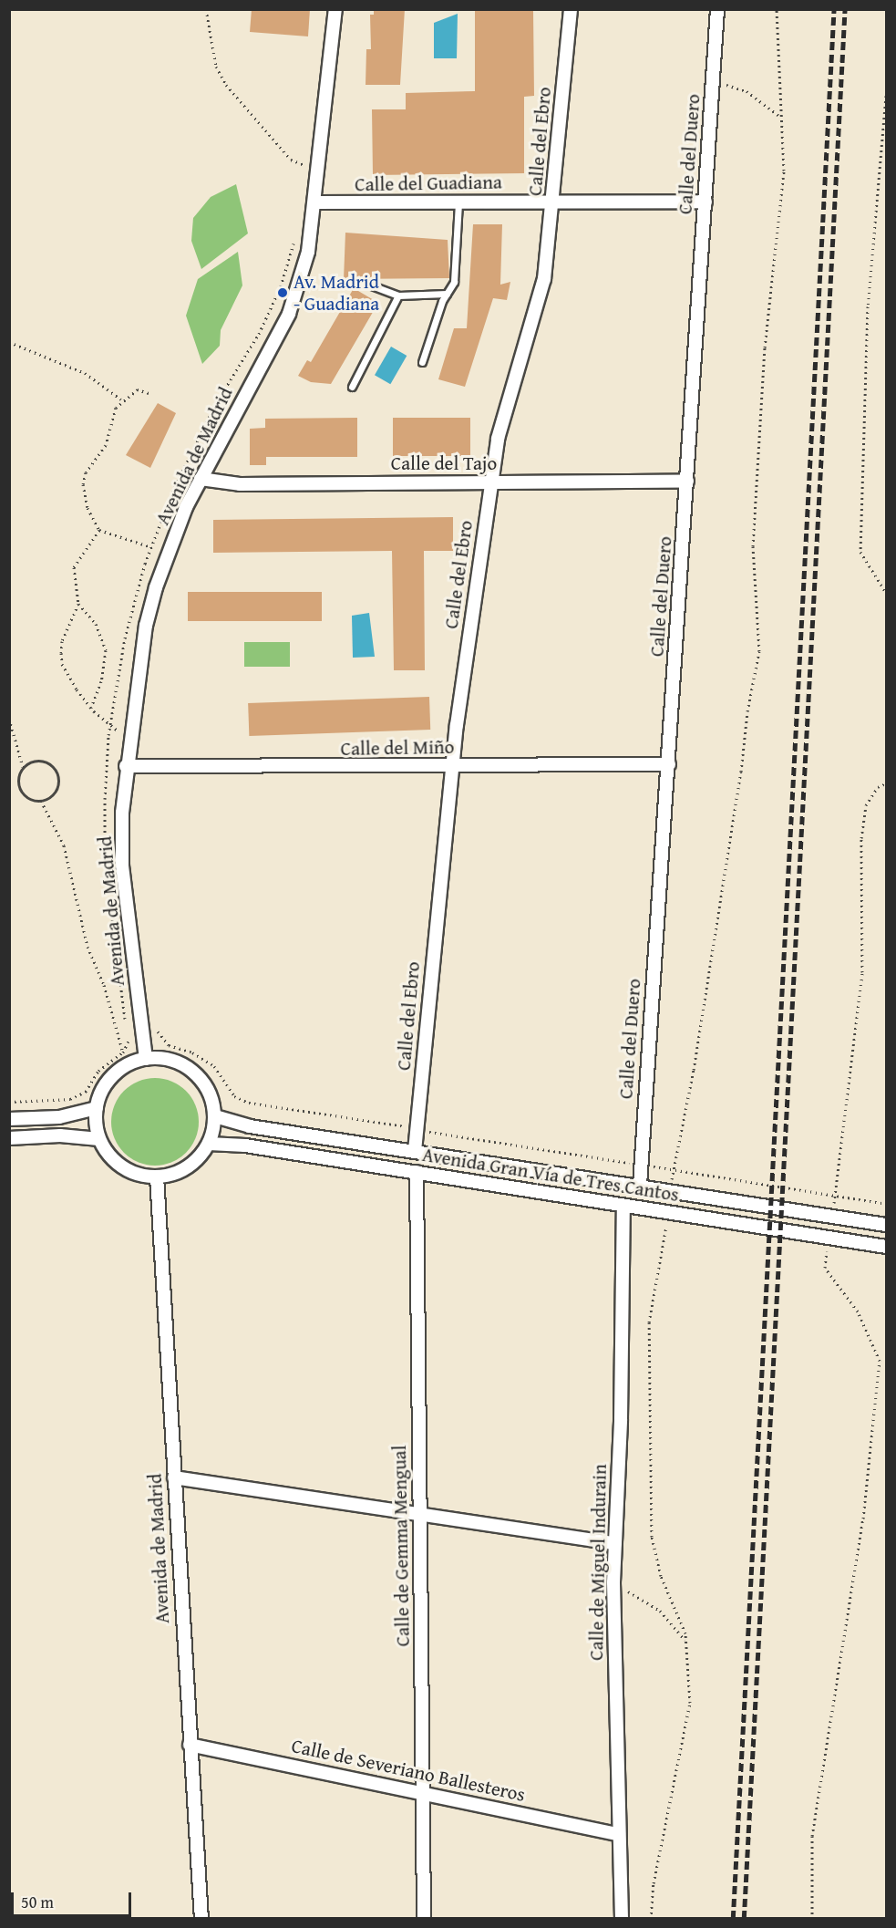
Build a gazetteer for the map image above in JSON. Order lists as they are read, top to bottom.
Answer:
{
  "streets": {
    "street": [
      "Calle del Ebro",
      "Calle del Duero",
      "Calle del Guadiana",
      "Avenida de Madrid",
      "Calle del Tajo",
      "Calle del Miño",
      "Avenida Gran Vía de Tres Cantos",
      "Calle de Gemma Mengual",
      "Calle de Miguel Indurain",
      "Calle de Severiano Ballesteros"
    ]
  },
  "crossings": [
    ["Calle del Ebro", "Calle del Guadiana"],
    ["Calle del Ebro", "Calle del Tajo"],
    ["Calle del Ebro", "Calle del Miño"],
    ["Calle del Ebro", "Avenida Gran Vía de Tres Cantos"],
    ["Calle del Duero", "Calle del Guadiana"],
    ["Calle del Duero", "Calle del Tajo"],
    ["Calle del Duero", "Calle del Miño"],
    ["Calle del Duero", "Avenida Gran Vía de Tres Cantos"],
    ["Calle del Guadiana", "Avenida de Madrid"],
    ["Avenida de Madrid", "Calle del Tajo"],
    ["Avenida de Madrid", "Calle del Miño"],
    ["Avenida de Madrid", "Avenida Gran Vía de Tres Cantos"],
    ["Avenida de Madrid", "Calle de Severiano Ballesteros"],
    ["Avenida Gran Vía de Tres Cantos", "Calle de Gemma Mengual"],
    ["Avenida Gran Vía de Tres Cantos", "Calle de Miguel Indurain"],
    ["Calle de Gemma Mengual", "Calle de Severiano Ballesteros"],
    ["Calle de Miguel Indurain", "Calle de Severiano Ballesteros"]
  ],
  "places": ["Av. Madrid - Guadiana"],
  "scale_bar": "50 m"
}
